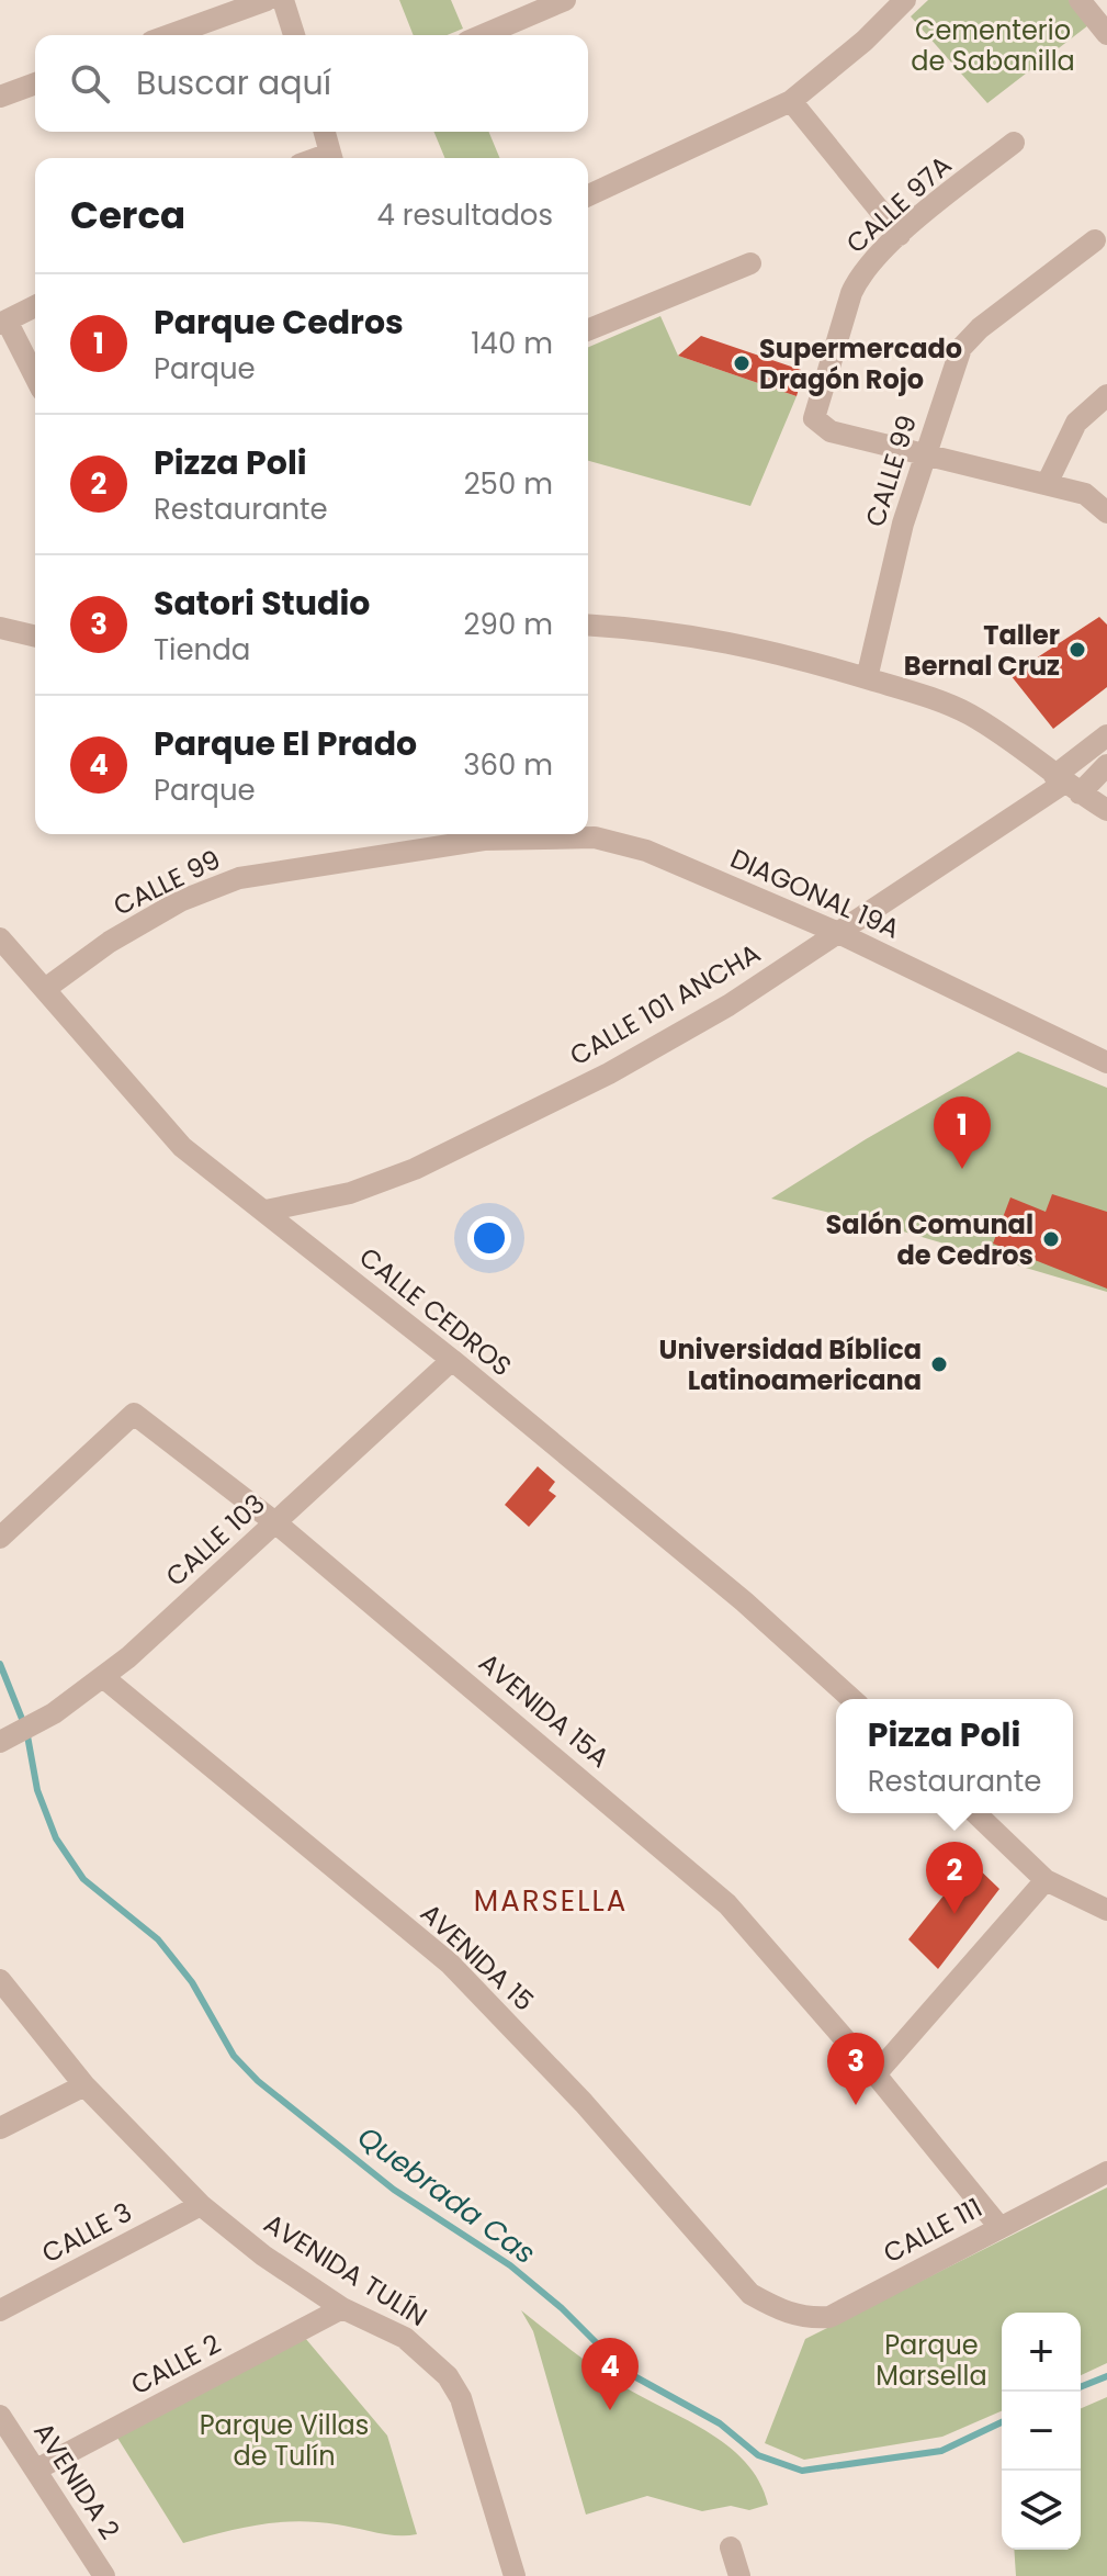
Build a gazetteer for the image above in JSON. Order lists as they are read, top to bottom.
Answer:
{
  "streets": {
    "street": [
      "CALLE 97A",
      "CALLE 99",
      "DIAGONAL 19A",
      "CALLE 101 ANCHA",
      "CALLE CEDROS",
      "CALLE 103",
      "AVENIDA 15A",
      "AVENIDA 15",
      "CALLE 111",
      "CALLE 3",
      "AVENIDA TULÍN",
      "CALLE 2",
      "AVENIDA 2"
    ]
  },
  "crossings": [
    ["CALLE 97A", "CALLE 99"],
    ["CALLE 99", "DIAGONAL 19A"],
    ["CALLE 99", "CALLE CEDROS"],
    ["DIAGONAL 19A", "CALLE 101 ANCHA"],
    ["CALLE 101 ANCHA", "CALLE CEDROS"],
    ["CALLE CEDROS", "CALLE 103"],
    ["CALLE 103", "AVENIDA 15A"],
    ["CALLE 103", "AVENIDA 15"],
    ["AVENIDA 15A", "CALLE 111"],
    ["AVENIDA 15", "CALLE 111"],
    ["CALLE 3", "AVENIDA TULÍN"],
    ["AVENIDA TULÍN", "CALLE 2"],
    ["CALLE 2", "AVENIDA 2"]
  ],
  "districts": ["MARSELLA"],
  "water": ["Quebrada Cas"],
  "parks": ["Cementerio de Sabanilla", "Parque Marsella", "Parque Villas de Tulín"],
  "places": [
    "Supermercado Dragón Rojo",
    "Taller Bernal Cruz",
    "Salón Comunal de Cedros",
    "Universidad Bíblica Latinoamericana"
  ],
  "page": {
    "search": "Buscar aquí",
    "heading": ["Cerca", "4 resultados"],
    "list": [
      {
        "mark": "1",
        "name": "Parque Cedros",
        "note": "Parque",
        "value": "140 m"
      },
      {
        "mark": "2",
        "name": "Pizza Poli",
        "note": "Restaurante",
        "value": "250 m"
      },
      {
        "mark": "3",
        "name": "Satori Studio",
        "note": "Tienda",
        "value": "290 m"
      },
      {
        "mark": "4",
        "name": "Parque El Prado",
        "note": "Parque",
        "value": "360 m"
      }
    ],
    "pins": [
      "1",
      "2",
      "3",
      "4"
    ],
    "popup": ["Pizza Poli", "Restaurante"],
    "map_buttons": ["+", "−"]
  }
}
